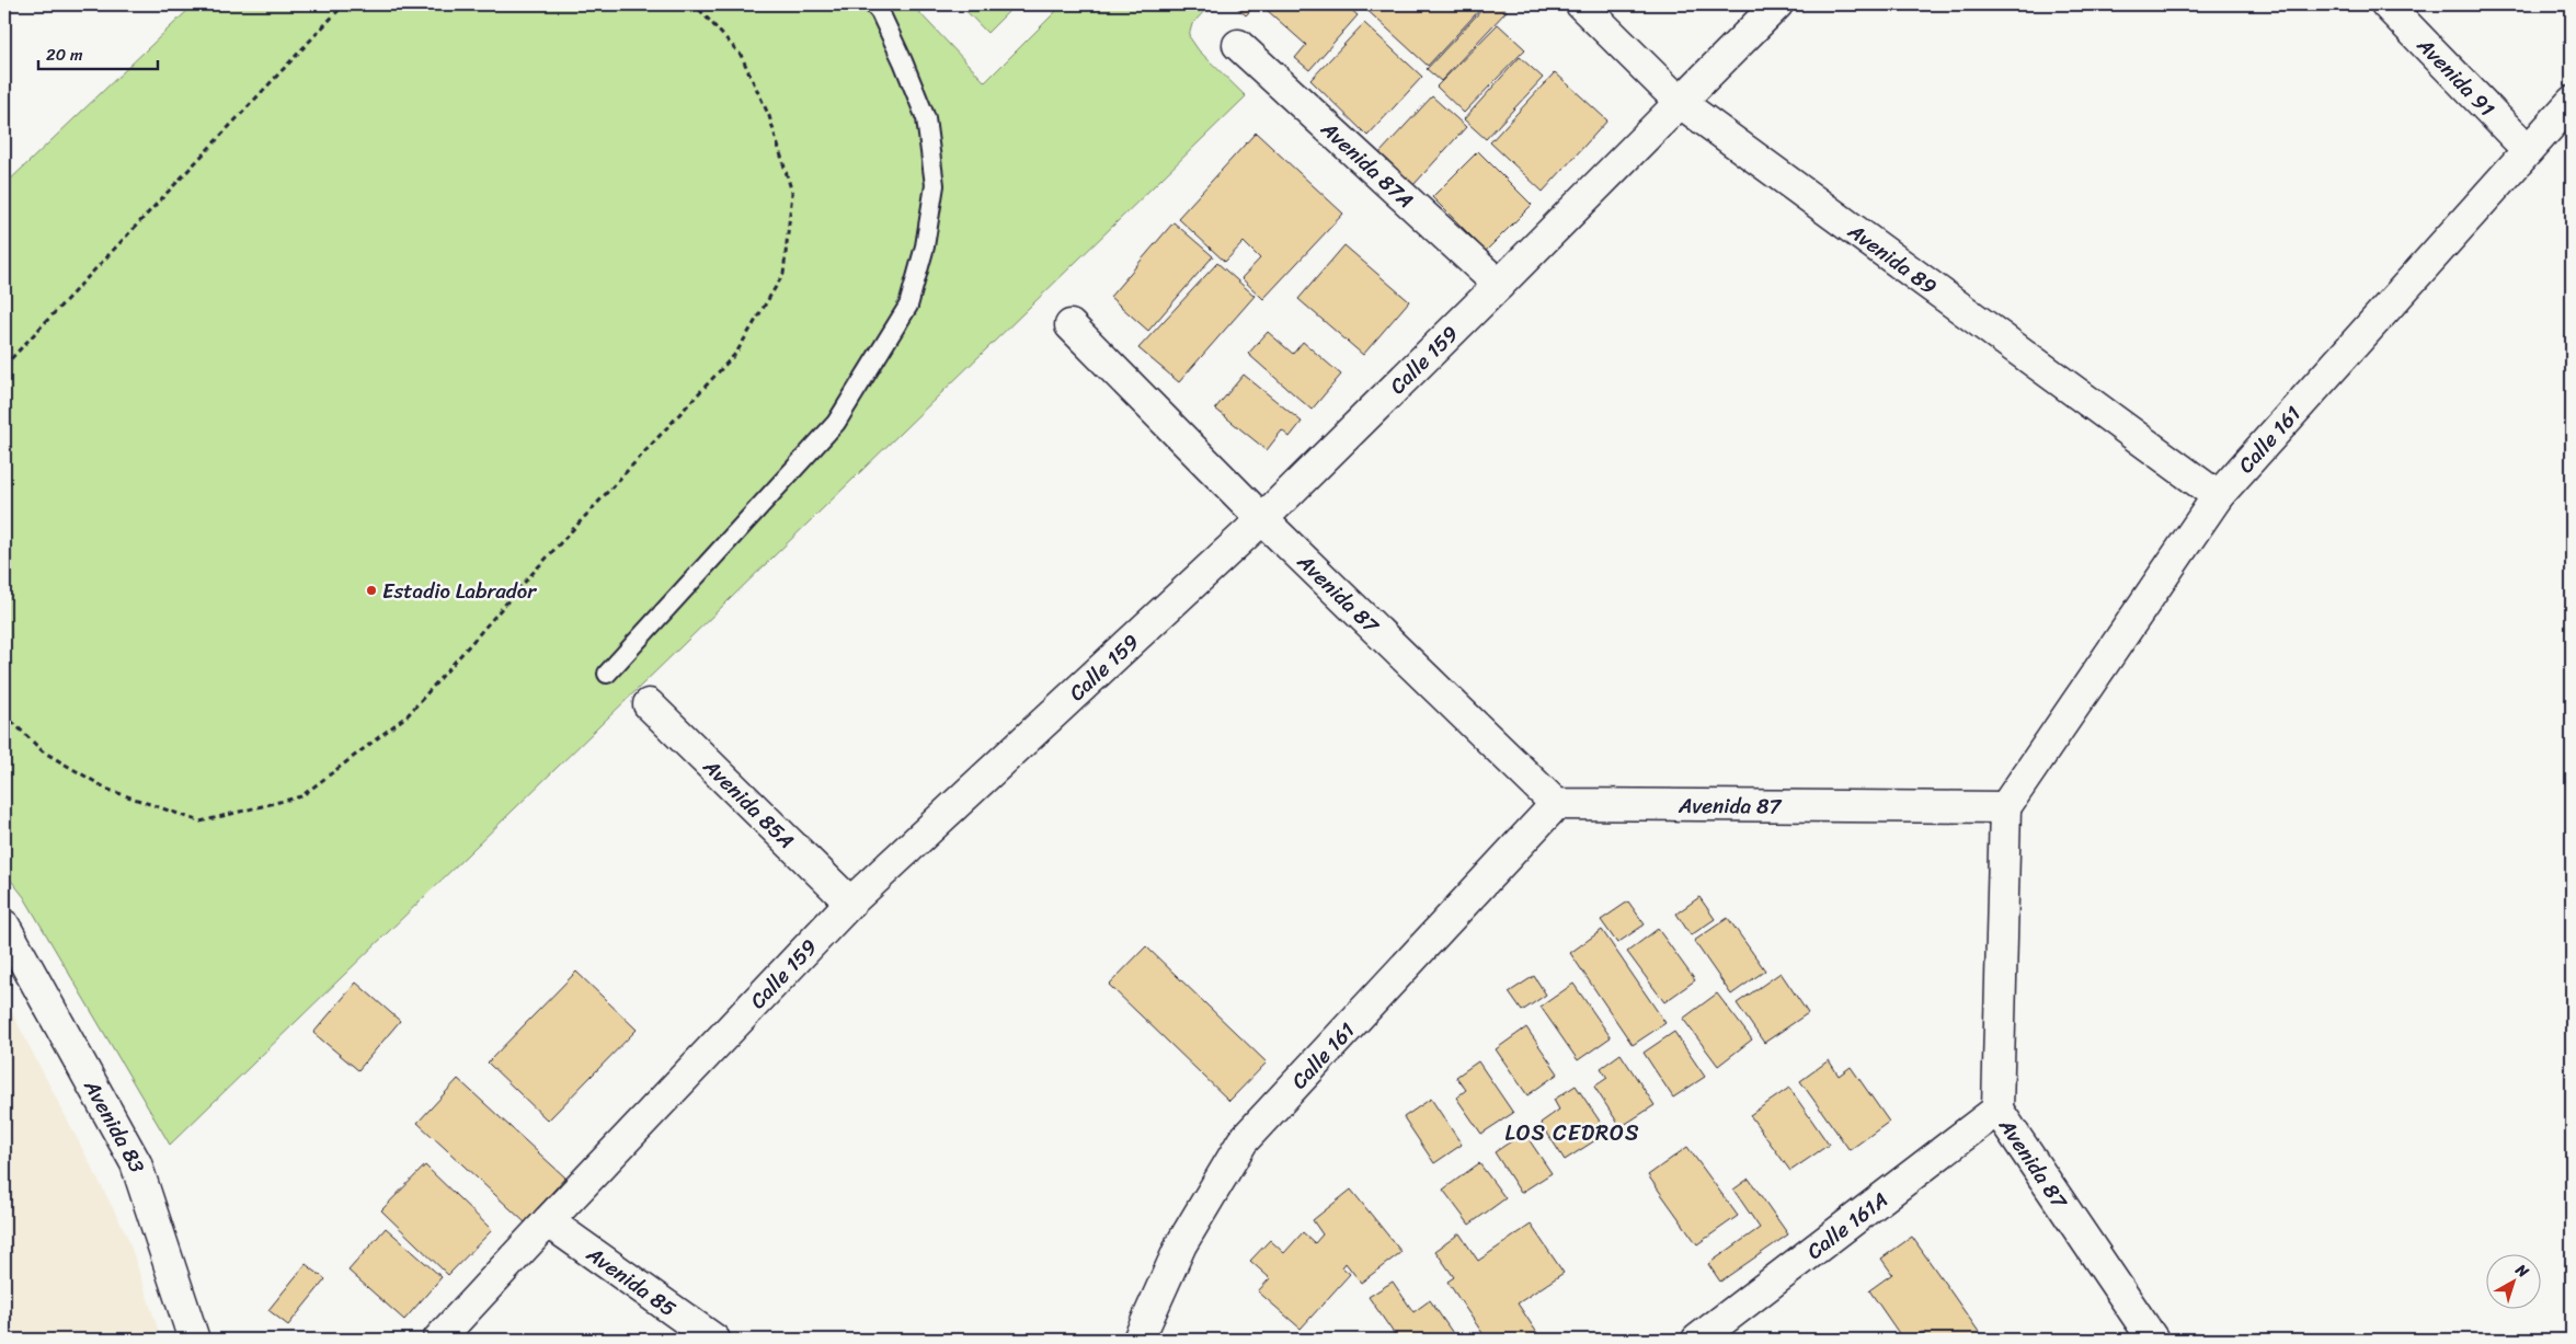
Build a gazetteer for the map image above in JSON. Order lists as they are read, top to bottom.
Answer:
{
  "streets": {
    "street": [
      "Avenida 91",
      "Avenida 87A",
      "Avenida 89",
      "Calle 159",
      "Calle 161",
      "Avenida 87",
      "Avenida 85A",
      "Avenida 83",
      "Calle 161A",
      "Avenida 85"
    ]
  },
  "crossings": [
    ["Avenida 91", "Calle 161"],
    ["Avenida 87A", "Calle 159"],
    ["Avenida 89", "Calle 159"],
    ["Avenida 89", "Calle 161"],
    ["Calle 159", "Avenida 87"],
    ["Calle 159", "Avenida 85A"],
    ["Calle 159", "Avenida 85"],
    ["Calle 161", "Avenida 87"],
    ["Avenida 87", "Calle 161A"]
  ],
  "districts": ["LOS CEDROS"],
  "places": ["Estadio Labrador"],
  "scale_bar": "20 m",
  "north": "top right"
}
